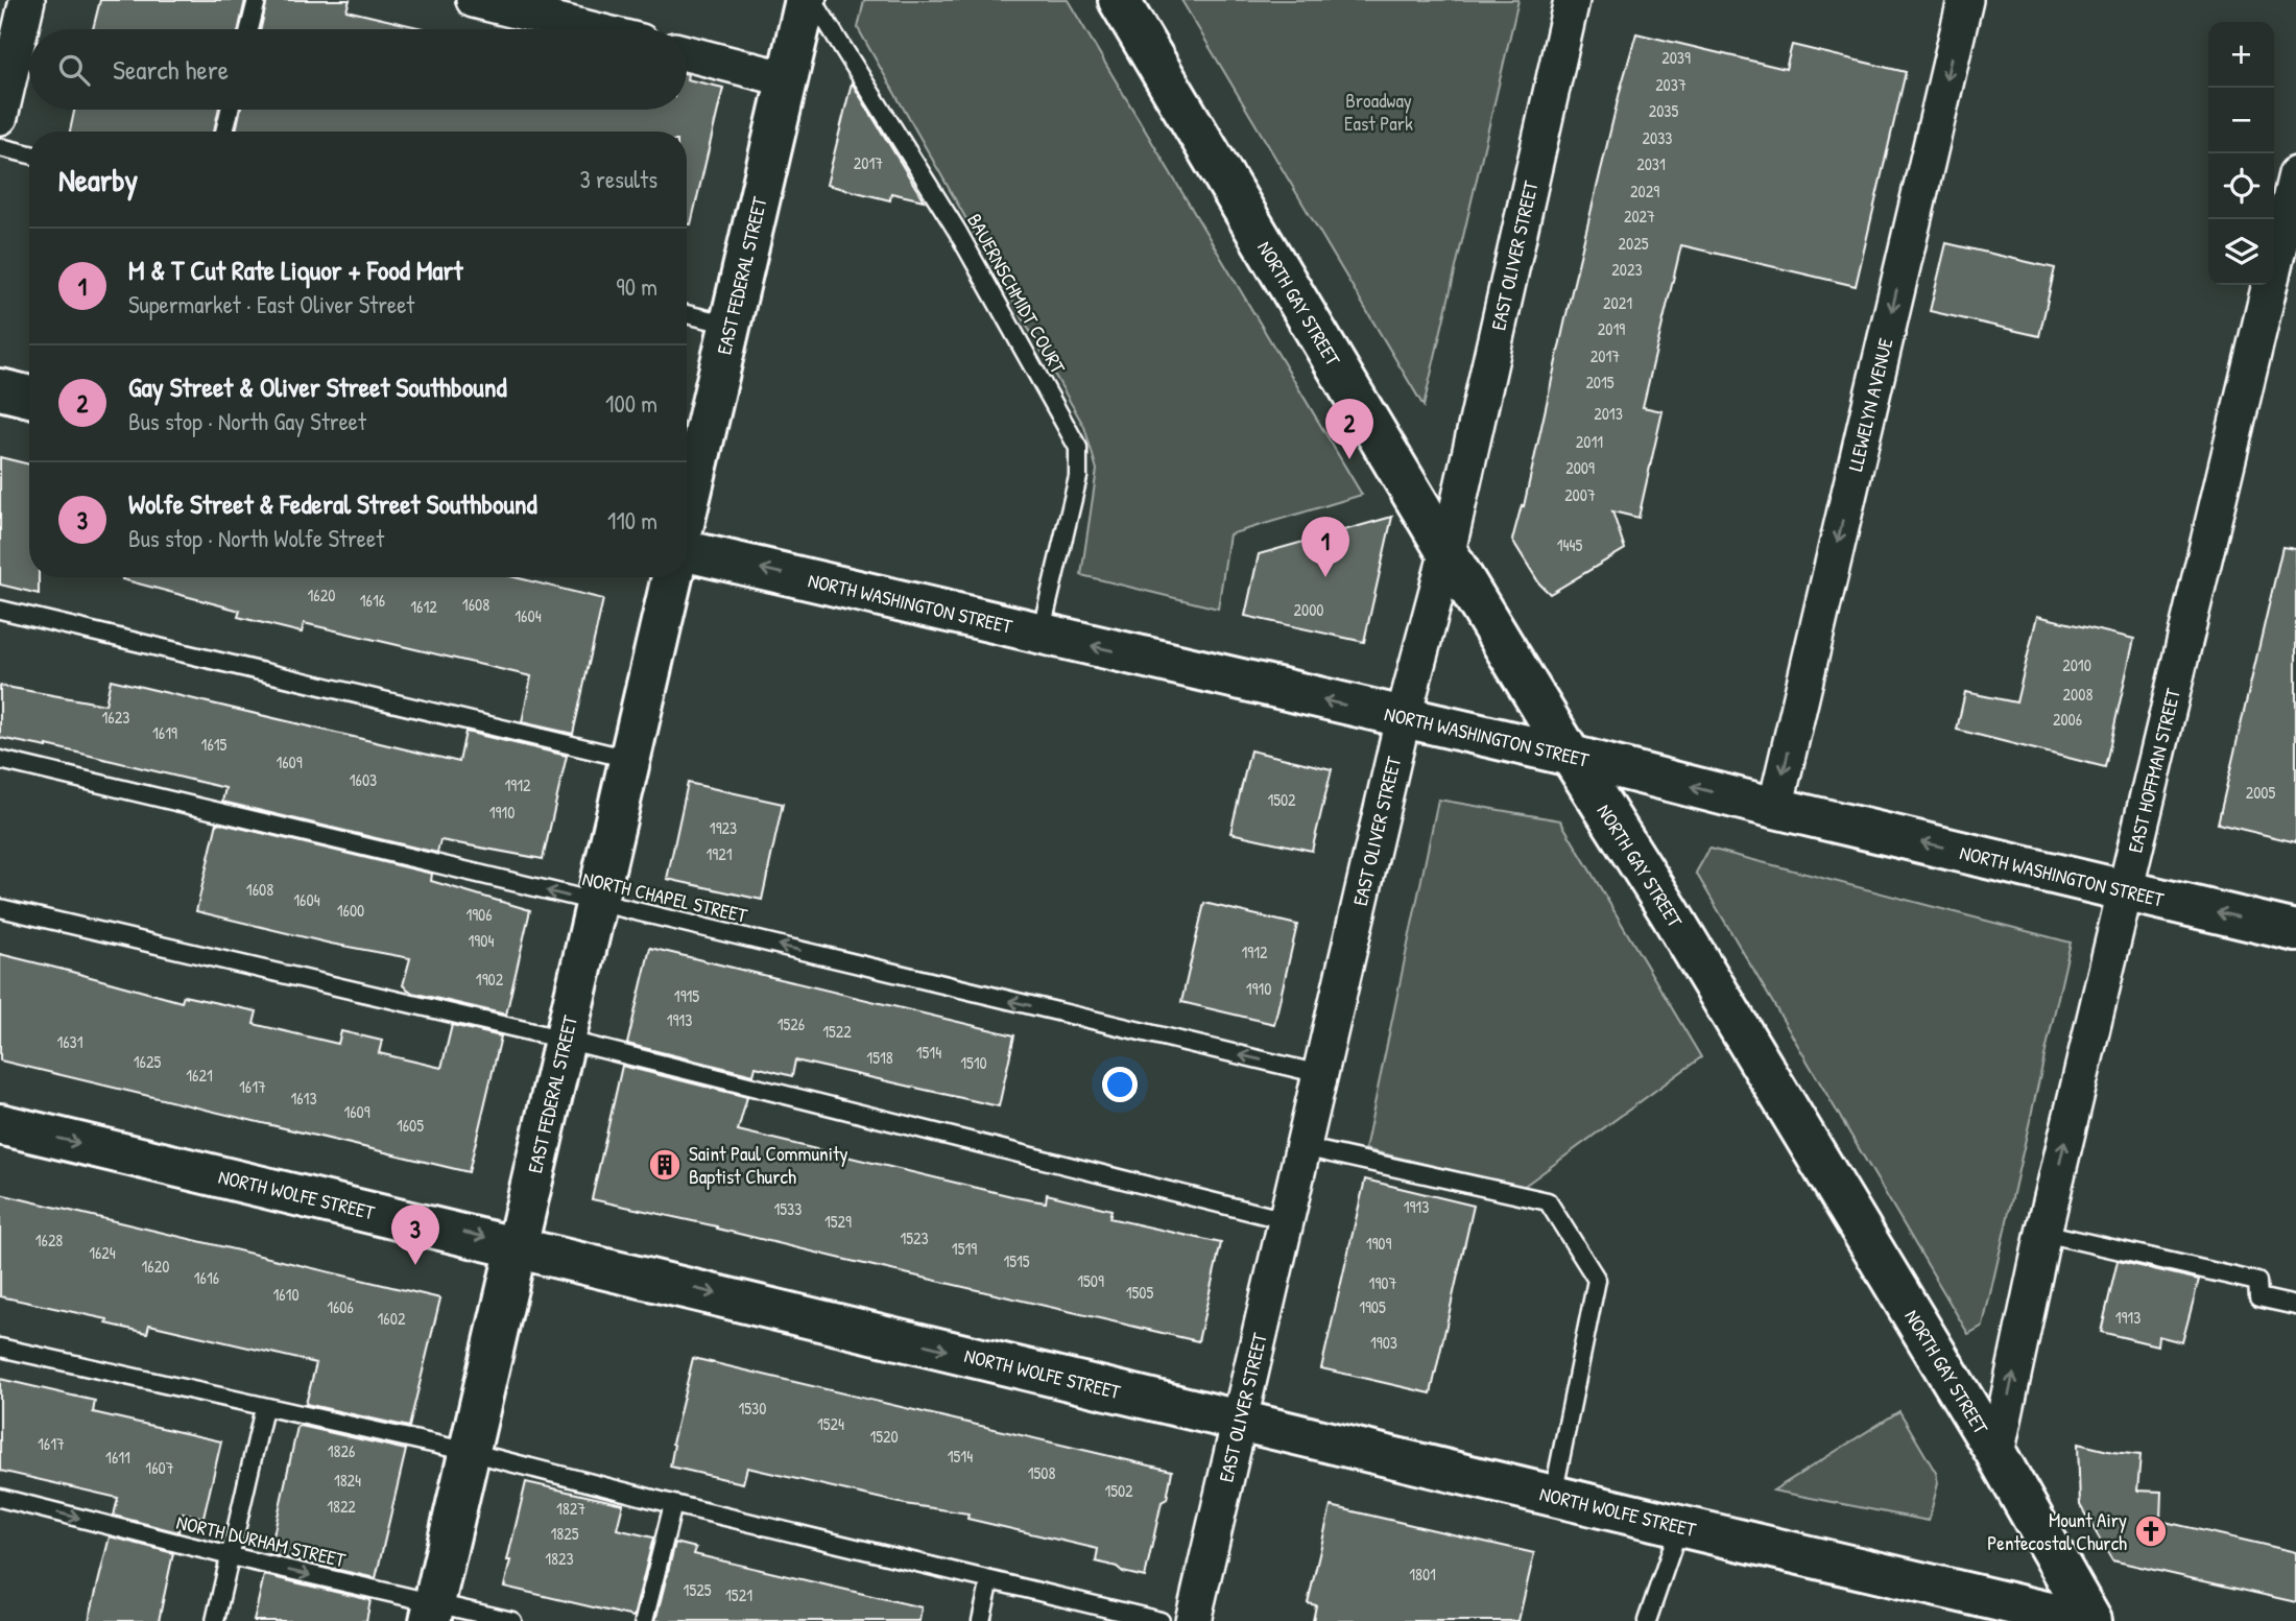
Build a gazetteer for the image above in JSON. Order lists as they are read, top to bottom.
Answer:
{
  "streets": {
    "main road": [
      "EAST FEDERAL STREET",
      "NORTH GAY STREET",
      "NORTH WASHINGTON STREET",
      "NORTH WOLFE STREET"
    ],
    "street": ["EAST OLIVER STREET", "LLEWELYN AVENUE", "EAST HOFFMAN STREET"],
    "lane": ["BAUERNSCHMIDT COURT", "NORTH CHAPEL STREET", "NORTH DURHAM STREET"]
  },
  "crossings": [
    ["EAST OLIVER STREET", "NORTH GAY STREET"],
    ["EAST OLIVER STREET", "NORTH WASHINGTON STREET"],
    ["EAST OLIVER STREET", "NORTH CHAPEL STREET"],
    ["EAST OLIVER STREET", "NORTH WOLFE STREET"],
    ["EAST FEDERAL STREET", "NORTH CHAPEL STREET"],
    ["EAST FEDERAL STREET", "NORTH WOLFE STREET"],
    ["EAST FEDERAL STREET", "NORTH DURHAM STREET"],
    ["BAUERNSCHMIDT COURT", "NORTH WASHINGTON STREET"],
    ["NORTH GAY STREET", "NORTH WASHINGTON STREET"],
    ["NORTH GAY STREET", "EAST HOFFMAN STREET"],
    ["LLEWELYN AVENUE", "NORTH WASHINGTON STREET"],
    ["NORTH WASHINGTON STREET", "EAST HOFFMAN STREET"]
  ],
  "one_way": [
    "LLEWELYN AVENUE",
    "NORTH WASHINGTON STREET",
    "EAST HOFFMAN STREET",
    "NORTH WOLFE STREET",
    "NORTH DURHAM STREET"
  ],
  "parks": ["Broadway East Park"],
  "places": {
    "building": ["Saint Paul Community Baptist Church"],
    "church": ["Mount Airy Pentecostal Church"]
  },
  "house_numbers": [
    "2039",
    "2037",
    "2035",
    "2033",
    "2017",
    "2031",
    "2029",
    "2027",
    "2025",
    "2023",
    "2021",
    "2019",
    "2017",
    "2015",
    "2013",
    "2011",
    "2009",
    "2007",
    "1445",
    "1620",
    "1616",
    "1608",
    "1612",
    "2000",
    "1604",
    "2010",
    "2008",
    "1623",
    "2006",
    "1619",
    "1615",
    "1609",
    "1603",
    "1912",
    "2005",
    "1502",
    "1910",
    "1923",
    "1921",
    "1608",
    "1604",
    "1600",
    "1906",
    "1904",
    "1912",
    "1902",
    "1910",
    "1915",
    "1913",
    "1526",
    "1522",
    "1631",
    "1514",
    "1518",
    "1625",
    "1510",
    "1621",
    "1617",
    "1613",
    "1609",
    "1605",
    "1913",
    "1533",
    "1529",
    "1523",
    "1628",
    "1909",
    "1519",
    "1624",
    "1515",
    "1620",
    "1616",
    "1509",
    "1907",
    "1505",
    "1610",
    "1606",
    "1905",
    "1913",
    "1602",
    "1903",
    "1530",
    "1524",
    "1520",
    "1617",
    "1826",
    "1514",
    "1611",
    "1607",
    "1508",
    "1824",
    "1502",
    "1822",
    "1827",
    "1825",
    "1823",
    "1801",
    "1525",
    "1521"
  ],
  "page": {
    "map_buttons": ["+", "−"],
    "search": "Search here",
    "heading": ["Nearby", "3 results"],
    "list": [
      {
        "mark": "1",
        "name": "M & T Cut Rate Liquor + Food Mart",
        "note": "Supermarket · East Oliver Street",
        "value": "90 m"
      },
      {
        "mark": "2",
        "name": "Gay Street & Oliver Street Southbound",
        "note": "Bus stop · North Gay Street",
        "value": "100 m"
      },
      {
        "mark": "3",
        "name": "Wolfe Street & Federal Street Southbound",
        "note": "Bus stop · North Wolfe Street",
        "value": "110 m"
      }
    ],
    "pins": ["2", "1", "3"]
  }
}
